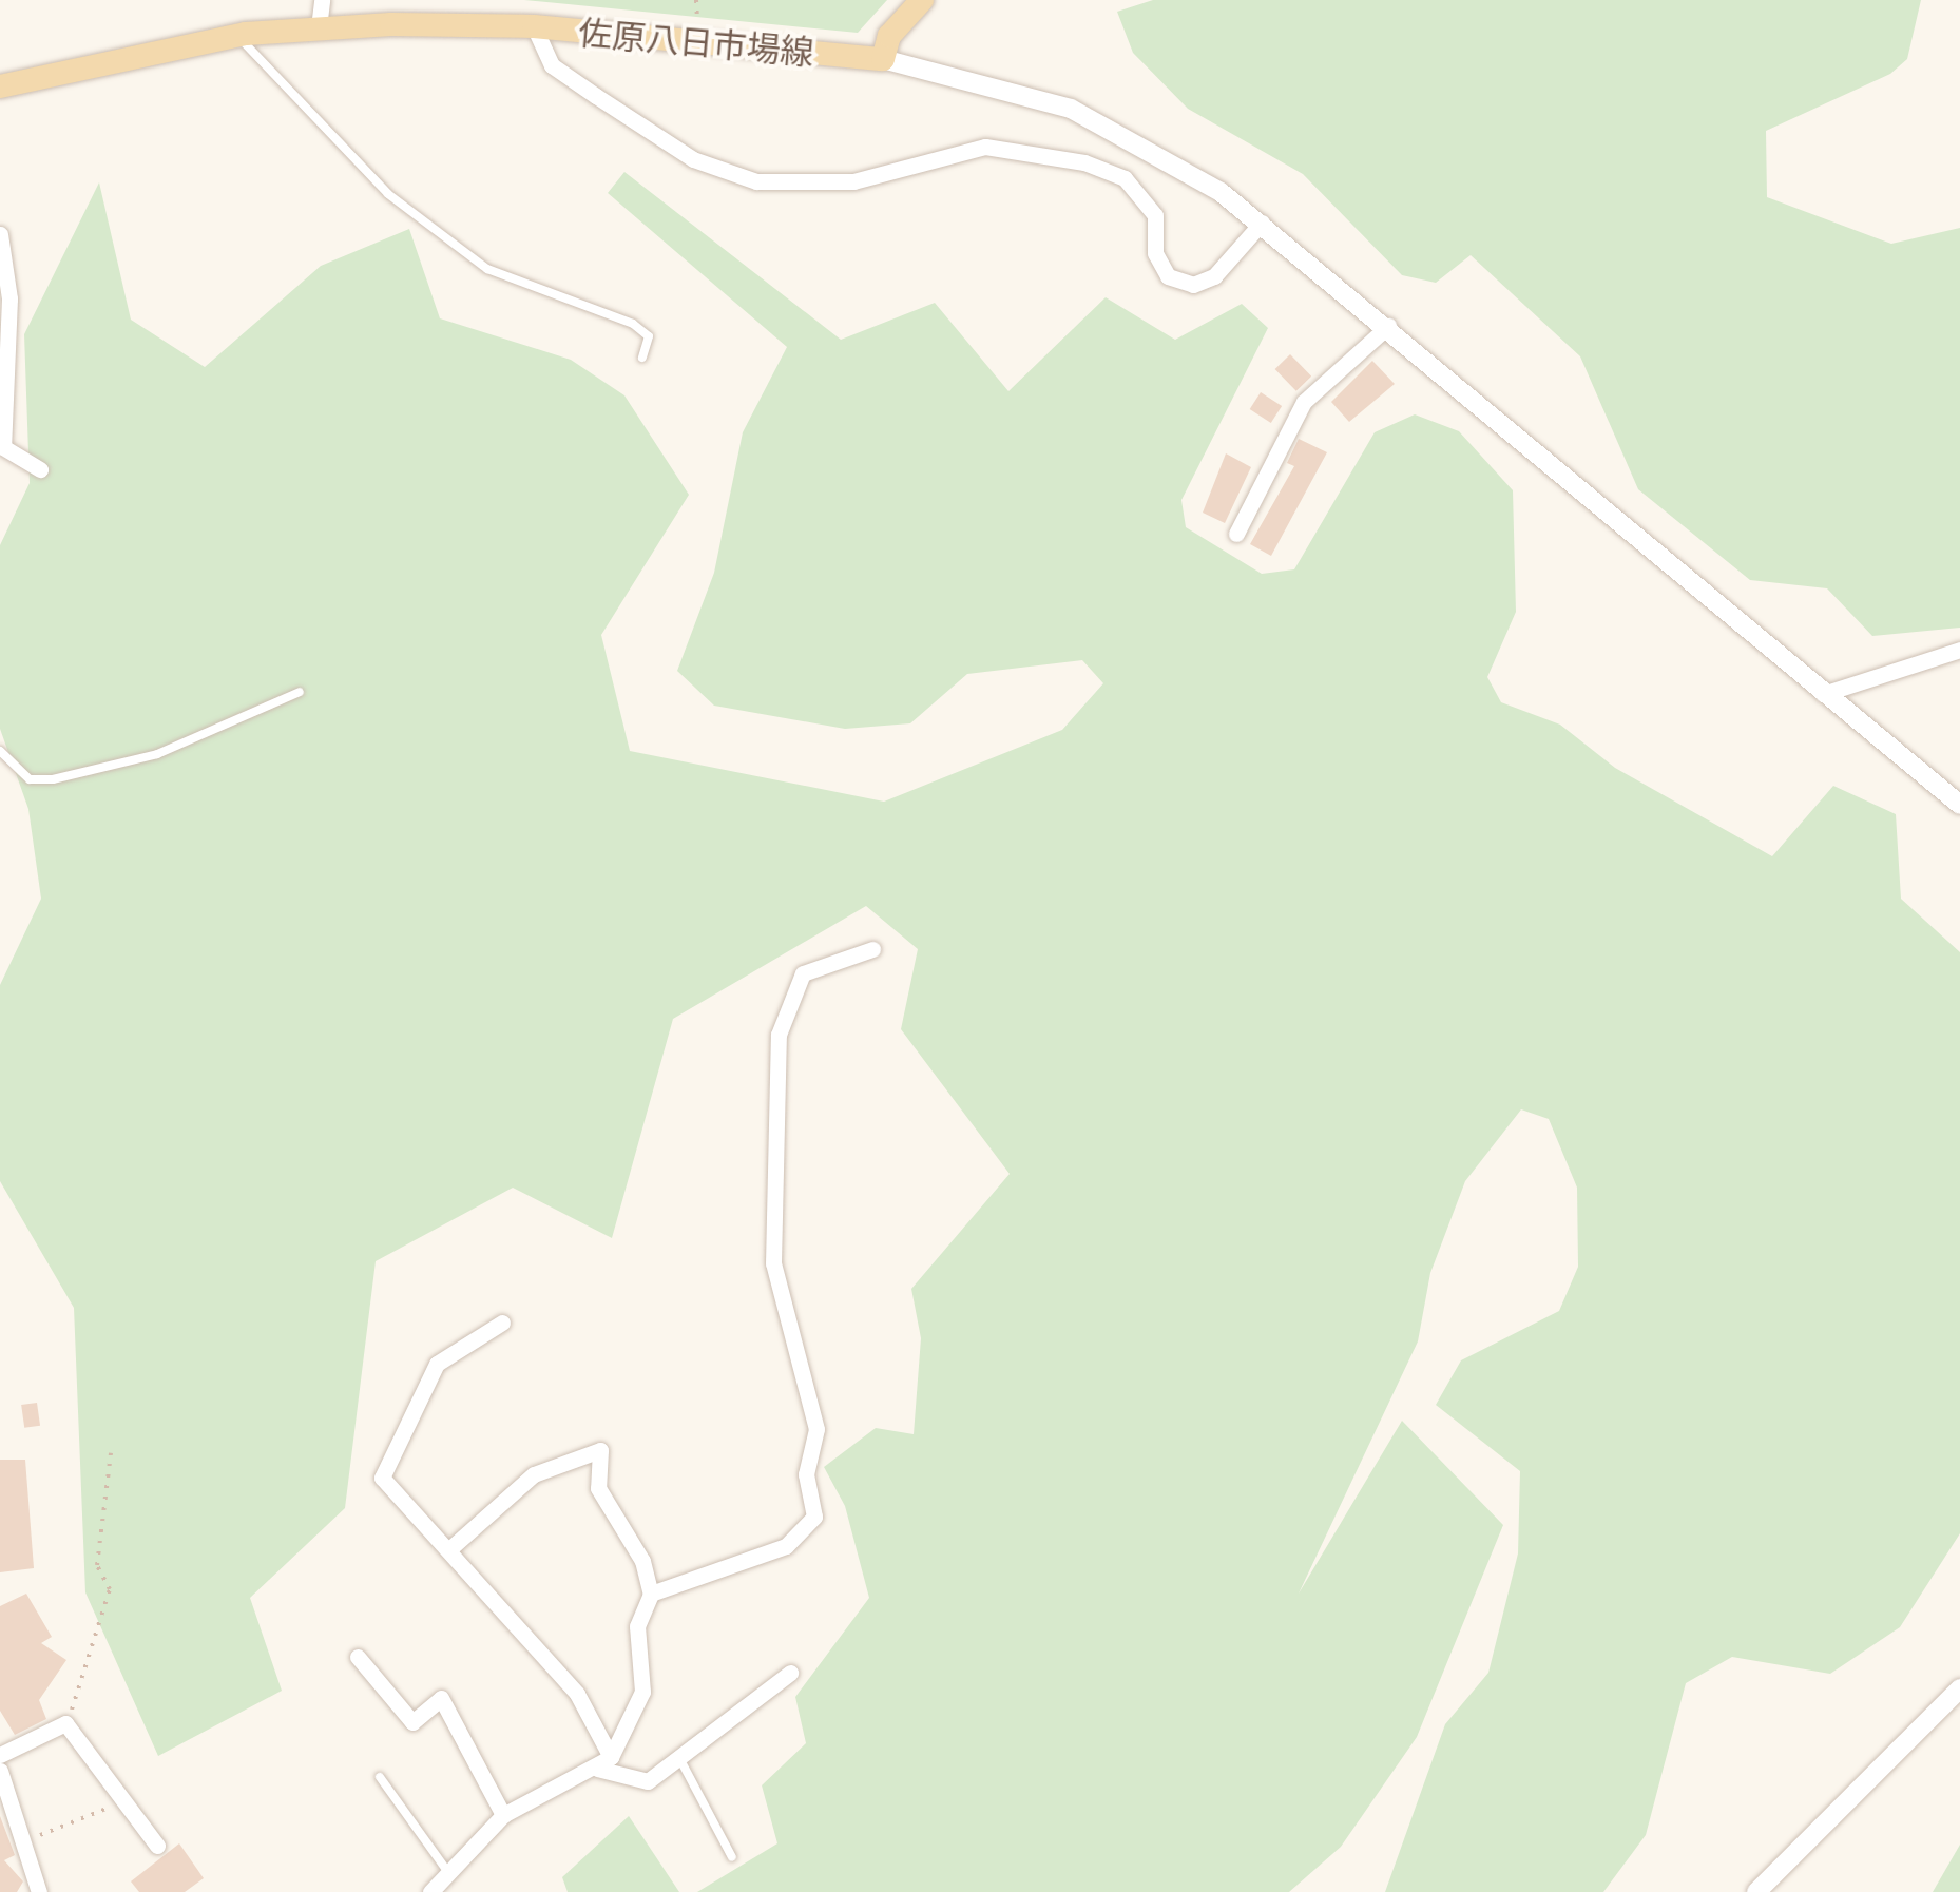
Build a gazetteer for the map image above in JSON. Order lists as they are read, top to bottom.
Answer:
{
  "streets": {
    "main road": ["佐原八日市場線"]
  }
}
